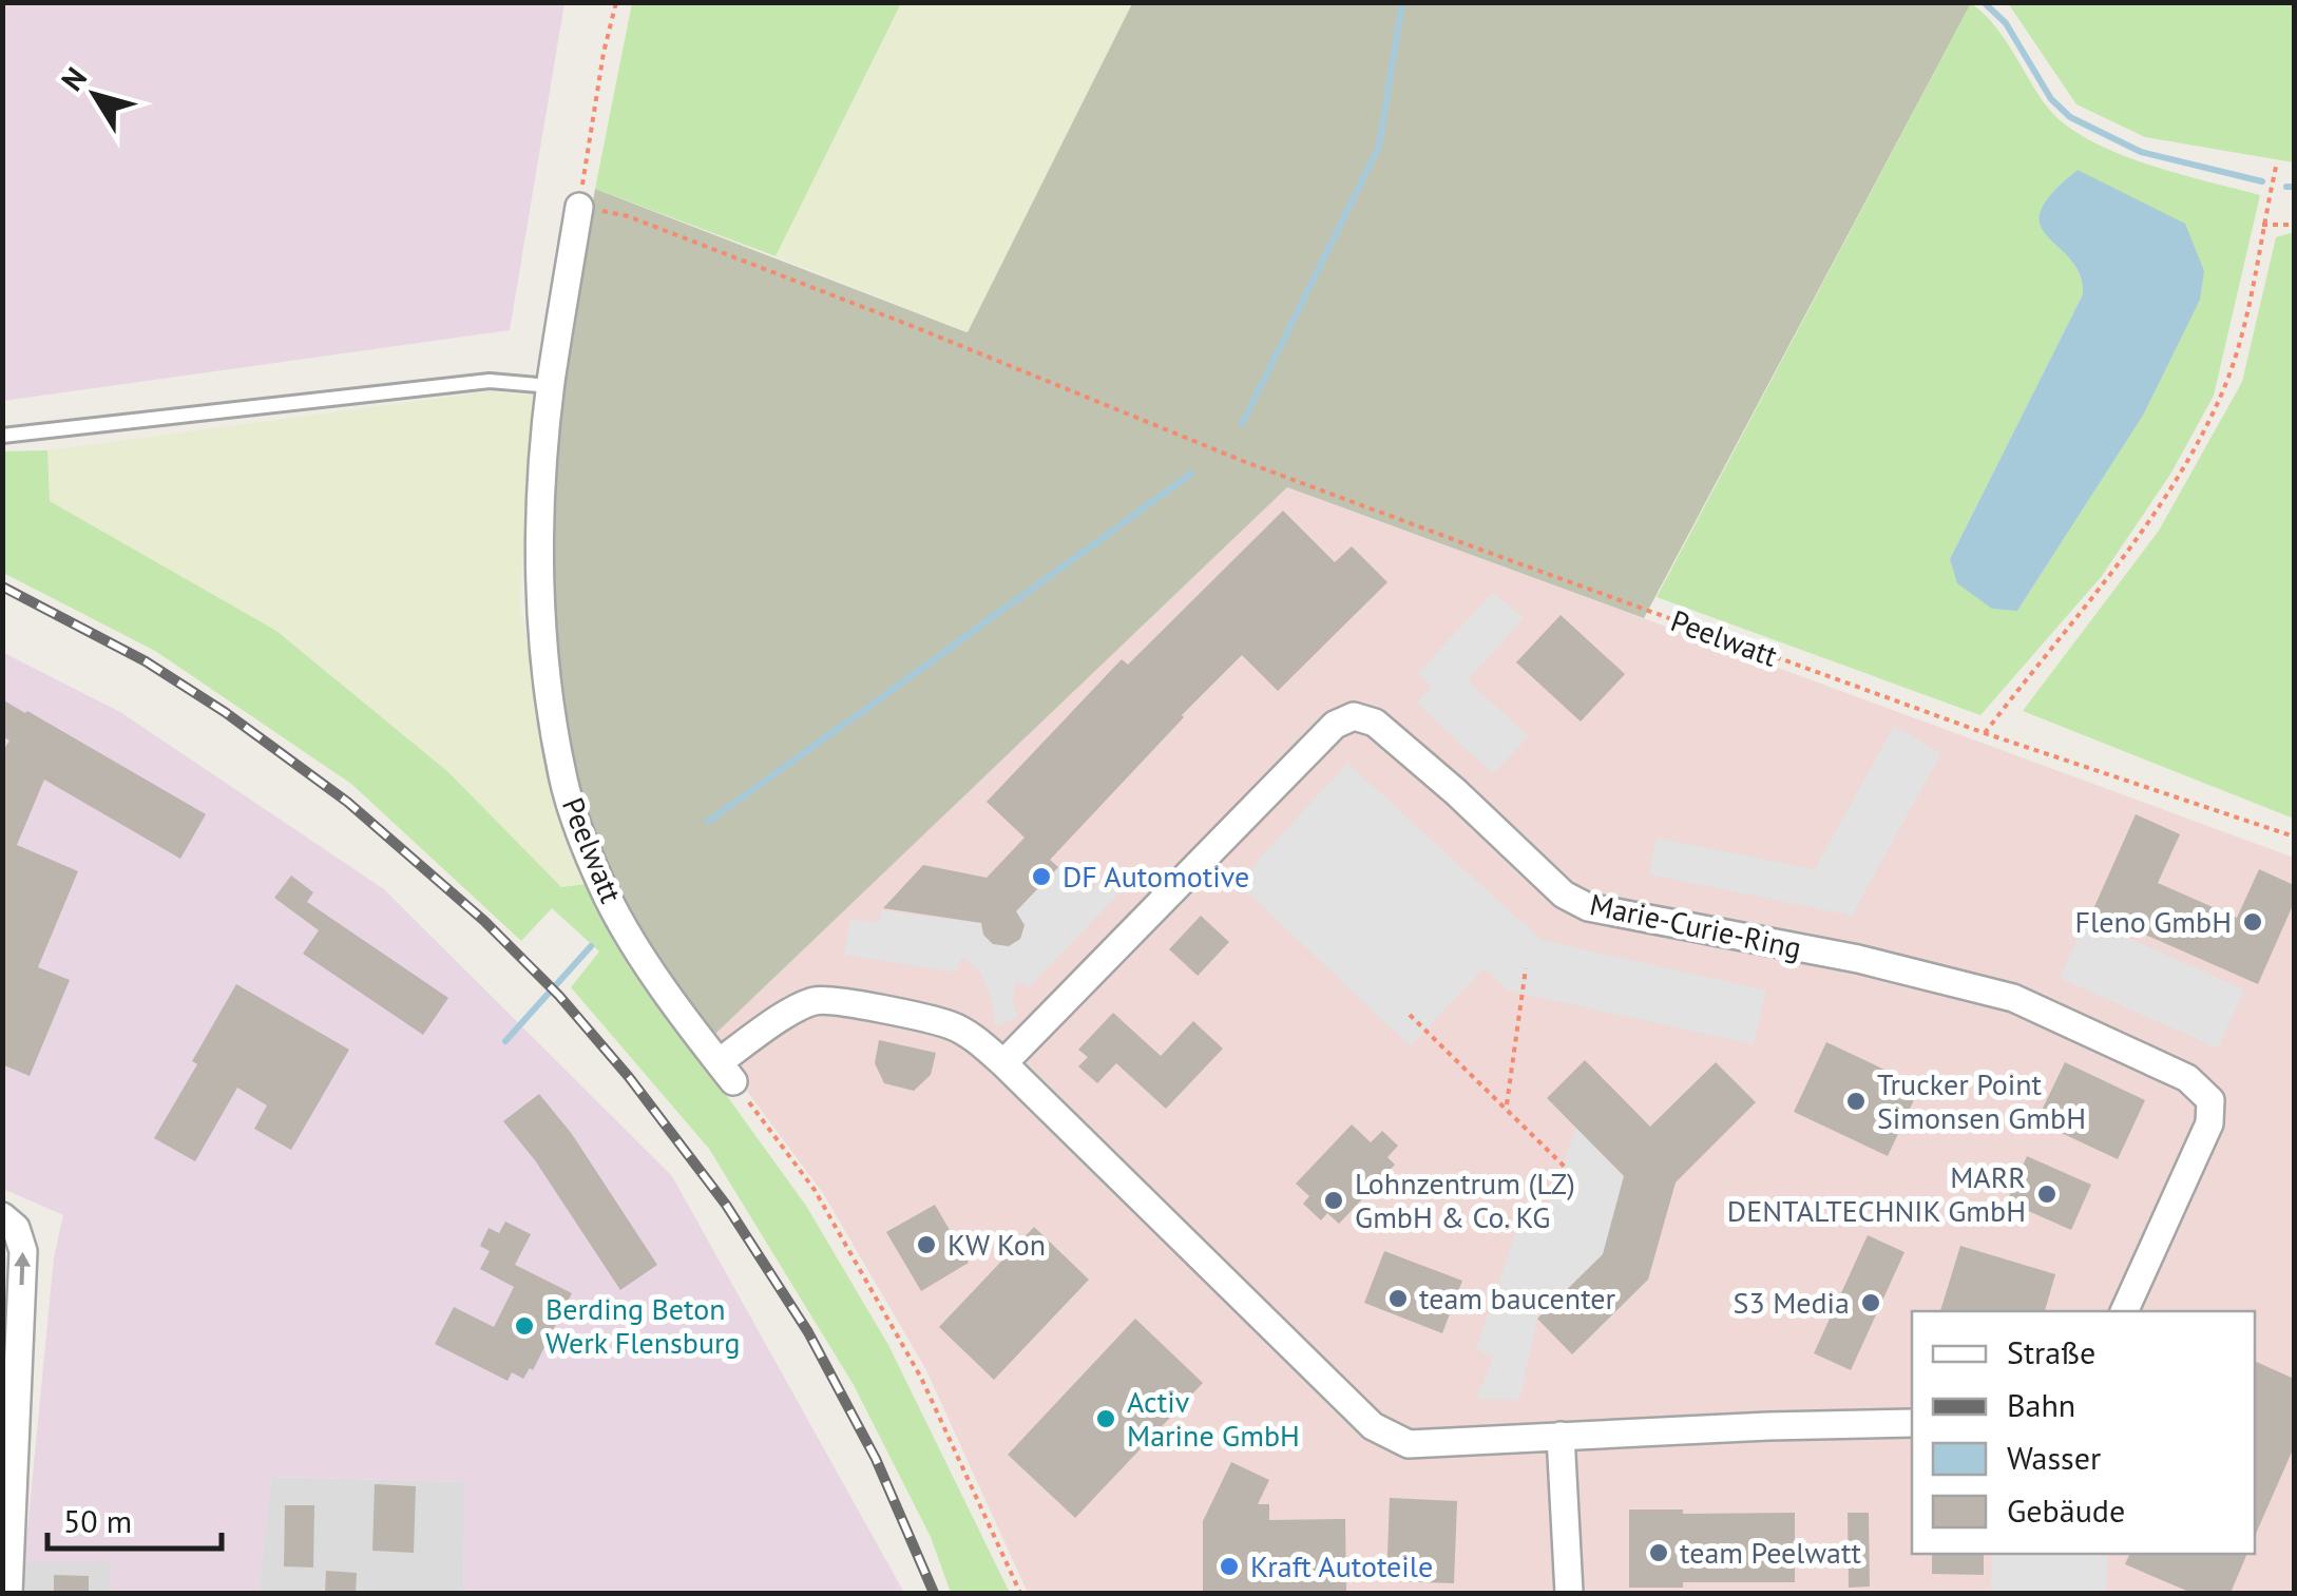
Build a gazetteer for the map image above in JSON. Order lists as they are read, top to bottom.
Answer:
{
  "streets": {
    "street": ["Peelwatt", "Marie-Curie-Ring"]
  },
  "places": [
    "DF Automotive",
    "Fleno GmbH",
    "Trucker Point Simonsen GmbH",
    "MARR DENTALTECHNIK GmbH",
    "Lohnzentrum (LZ) GmbH & Co. KG",
    "KW Kon",
    "team baucenter",
    "S3 Media",
    "Berding Beton Werk Flensburg",
    "Activ Marine GmbH",
    "team Peelwatt",
    "Kraft Autoteile"
  ],
  "legend": [
    "Straße",
    "Bahn",
    "Wasser",
    "Gebäude"
  ],
  "scale_bar": "50 m",
  "north": "top left"
}
